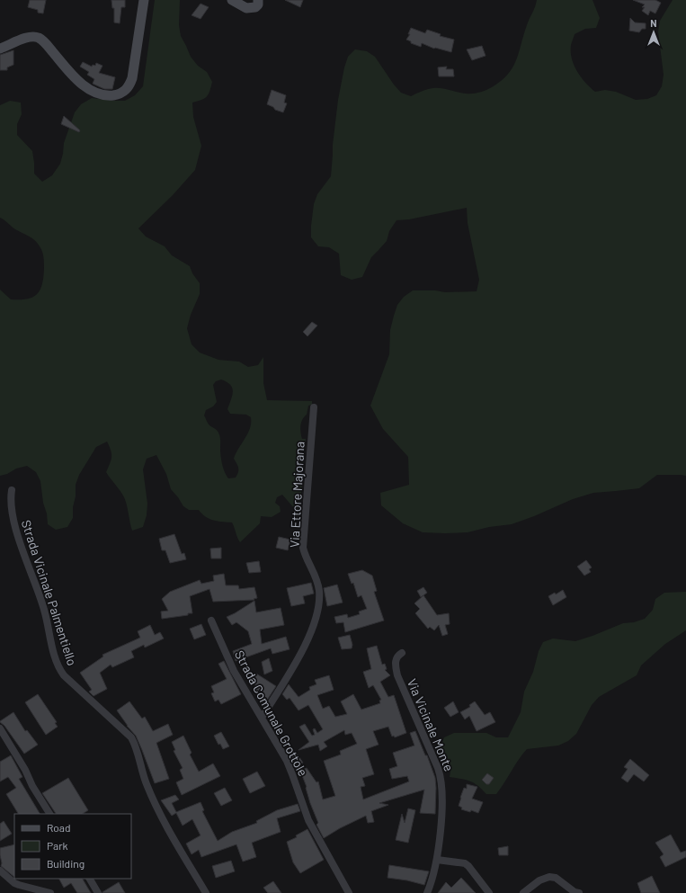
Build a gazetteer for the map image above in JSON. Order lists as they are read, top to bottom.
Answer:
{
  "streets": {
    "street": [
      "Via Ettore Majorana",
      "Strada Vicinale Palmentiello",
      "Strada Comunale Grottole",
      "Via Vicinale Monte"
    ]
  },
  "crossings": [
    ["Via Ettore Majorana", "Strada Comunale Grottole"]
  ],
  "legend": ["Road", "Park", "Building"],
  "north": "top"
}
